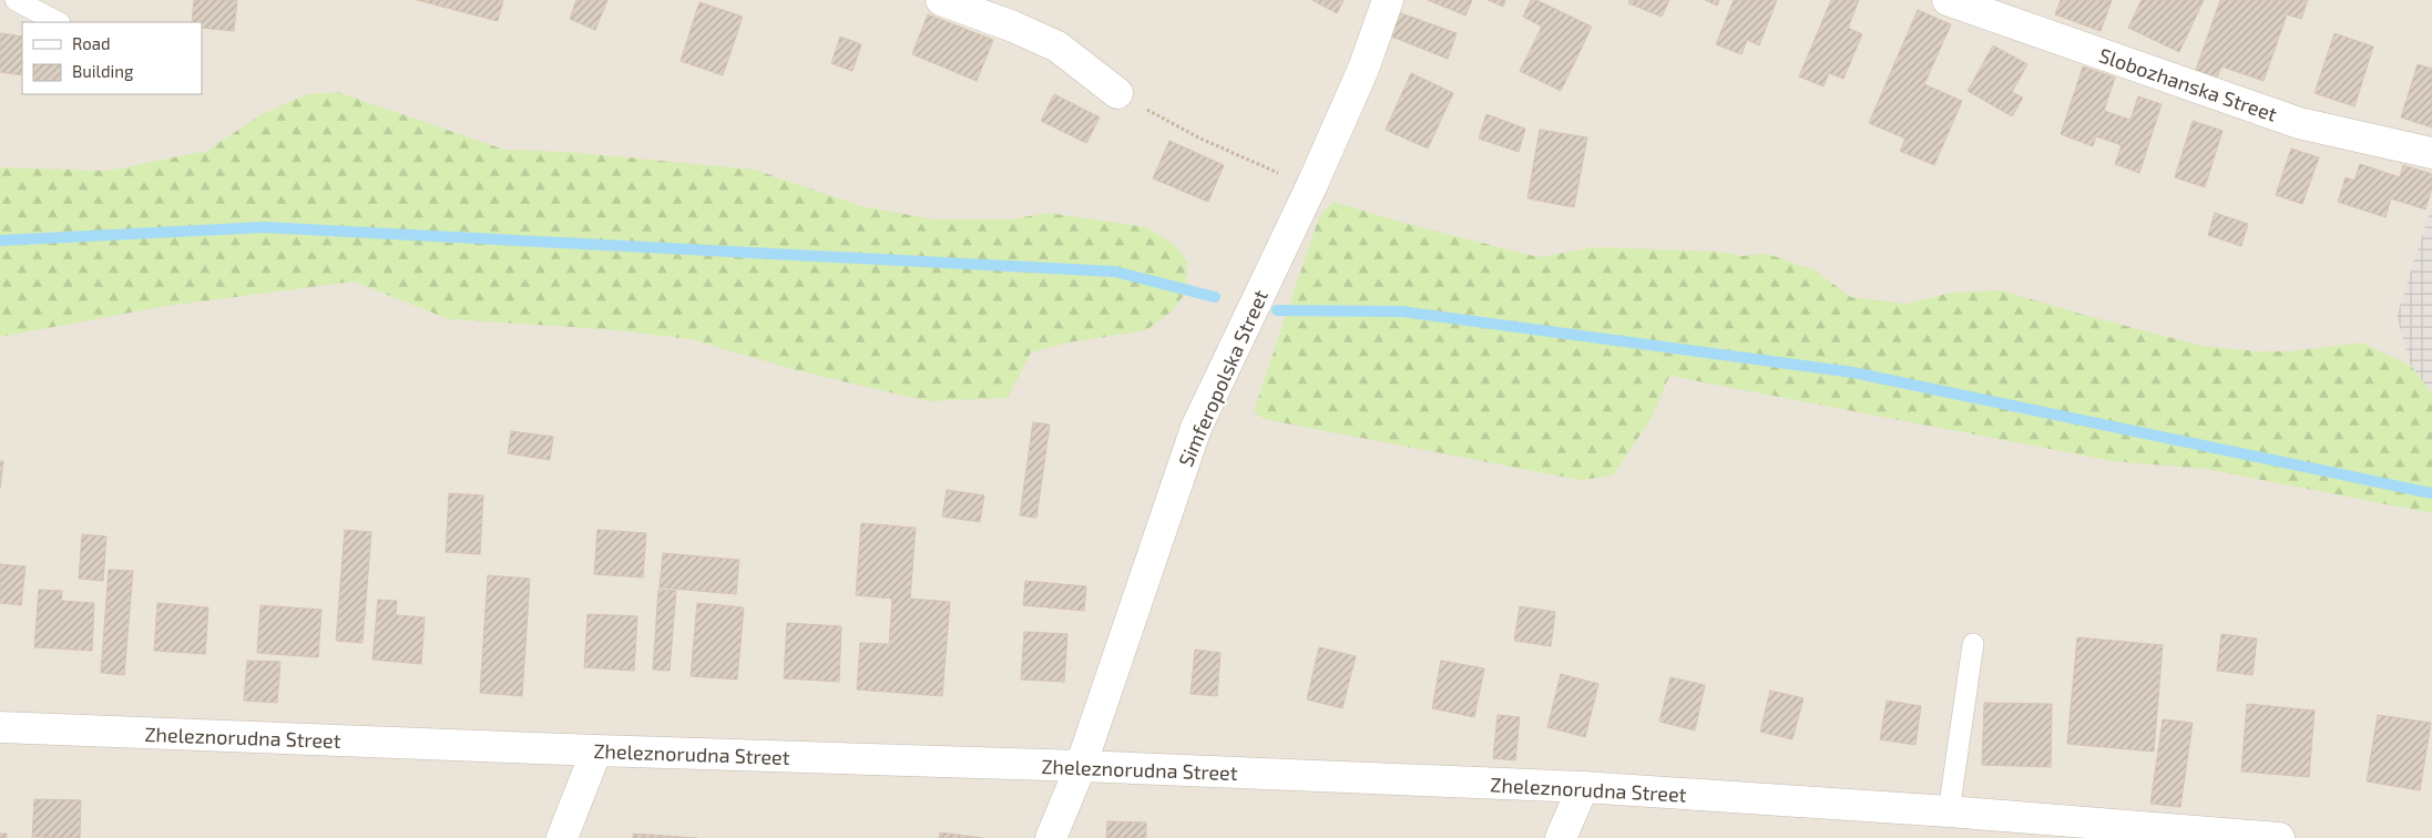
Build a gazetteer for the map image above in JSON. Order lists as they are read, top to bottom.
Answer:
{
  "streets": {
    "street": ["Slobozhanska Street", "Simferopolska Street", "Zheleznorudna Street"]
  },
  "crossings": [
    ["Simferopolska Street", "Zheleznorudna Street"]
  ],
  "legend": ["Road", "Building"]
}
